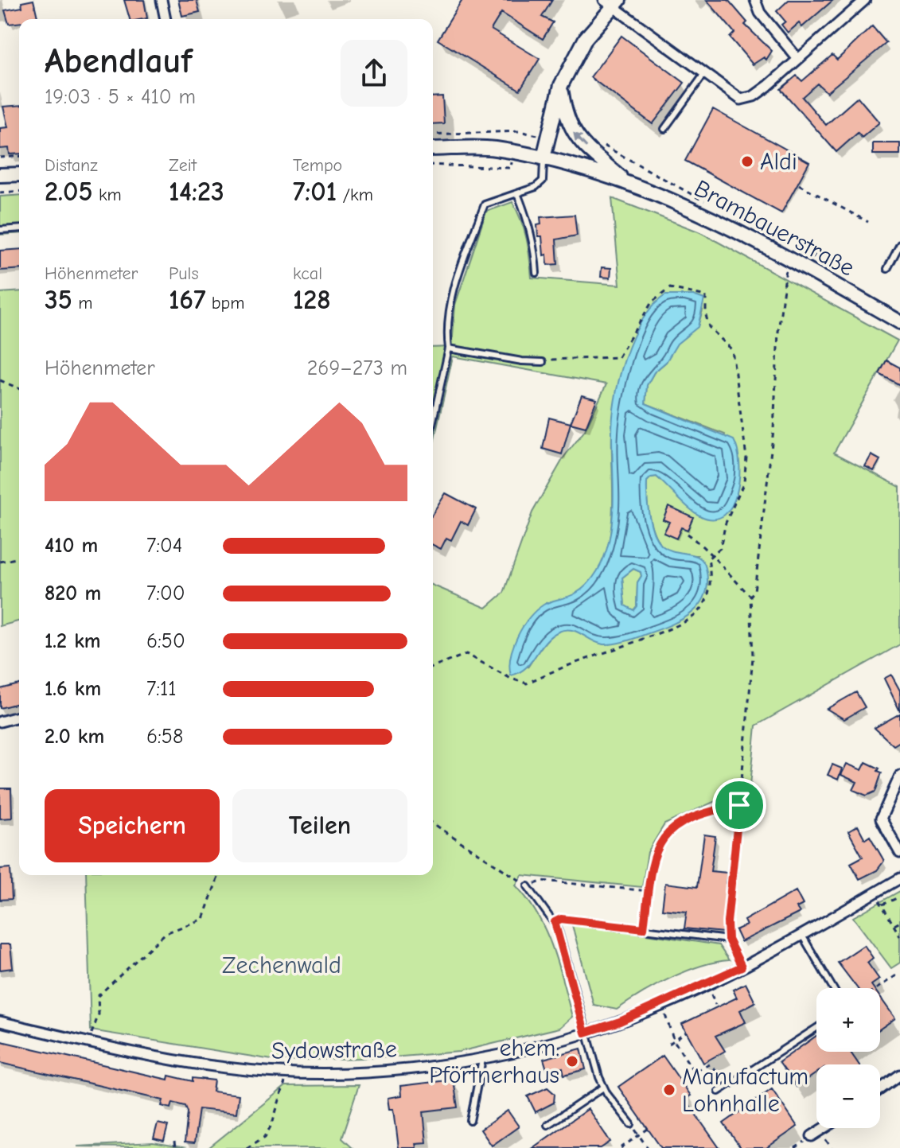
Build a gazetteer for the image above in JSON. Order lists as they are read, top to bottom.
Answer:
{
  "streets": {
    "main road": ["Brambauerstraße"],
    "street": ["Sydowstraße"]
  },
  "parks": ["Zechenwald"],
  "places": ["Aldi", "ehem. Pförtnerhaus", "Manufactum Lohnhalle"],
  "page": {
    "heading": ["Abendlauf", "19:03 · 5 × 410 m"],
    "stats": [
      ["Distanz", "2.05 km"],
      ["Zeit", "14:23"],
      ["Tempo", "7:01 /km"],
      ["Höhenmeter", "35 m"],
      ["Puls", "167 bpm"],
      ["kcal", "128"]
    ],
    "chart": ["Höhenmeter", "269–273 m"],
    "list": [
      {
        "name": "410 m",
        "note": "7:04"
      },
      {
        "name": "820 m",
        "note": "7:00"
      },
      {
        "name": "1.2 km",
        "note": "6:50"
      },
      {
        "name": "1.6 km",
        "note": "7:11"
      },
      {
        "name": "2.0 km",
        "note": "6:58"
      }
    ],
    "buttons": ["Speichern", "Teilen"],
    "map_buttons": ["+", "−"]
  }
}
